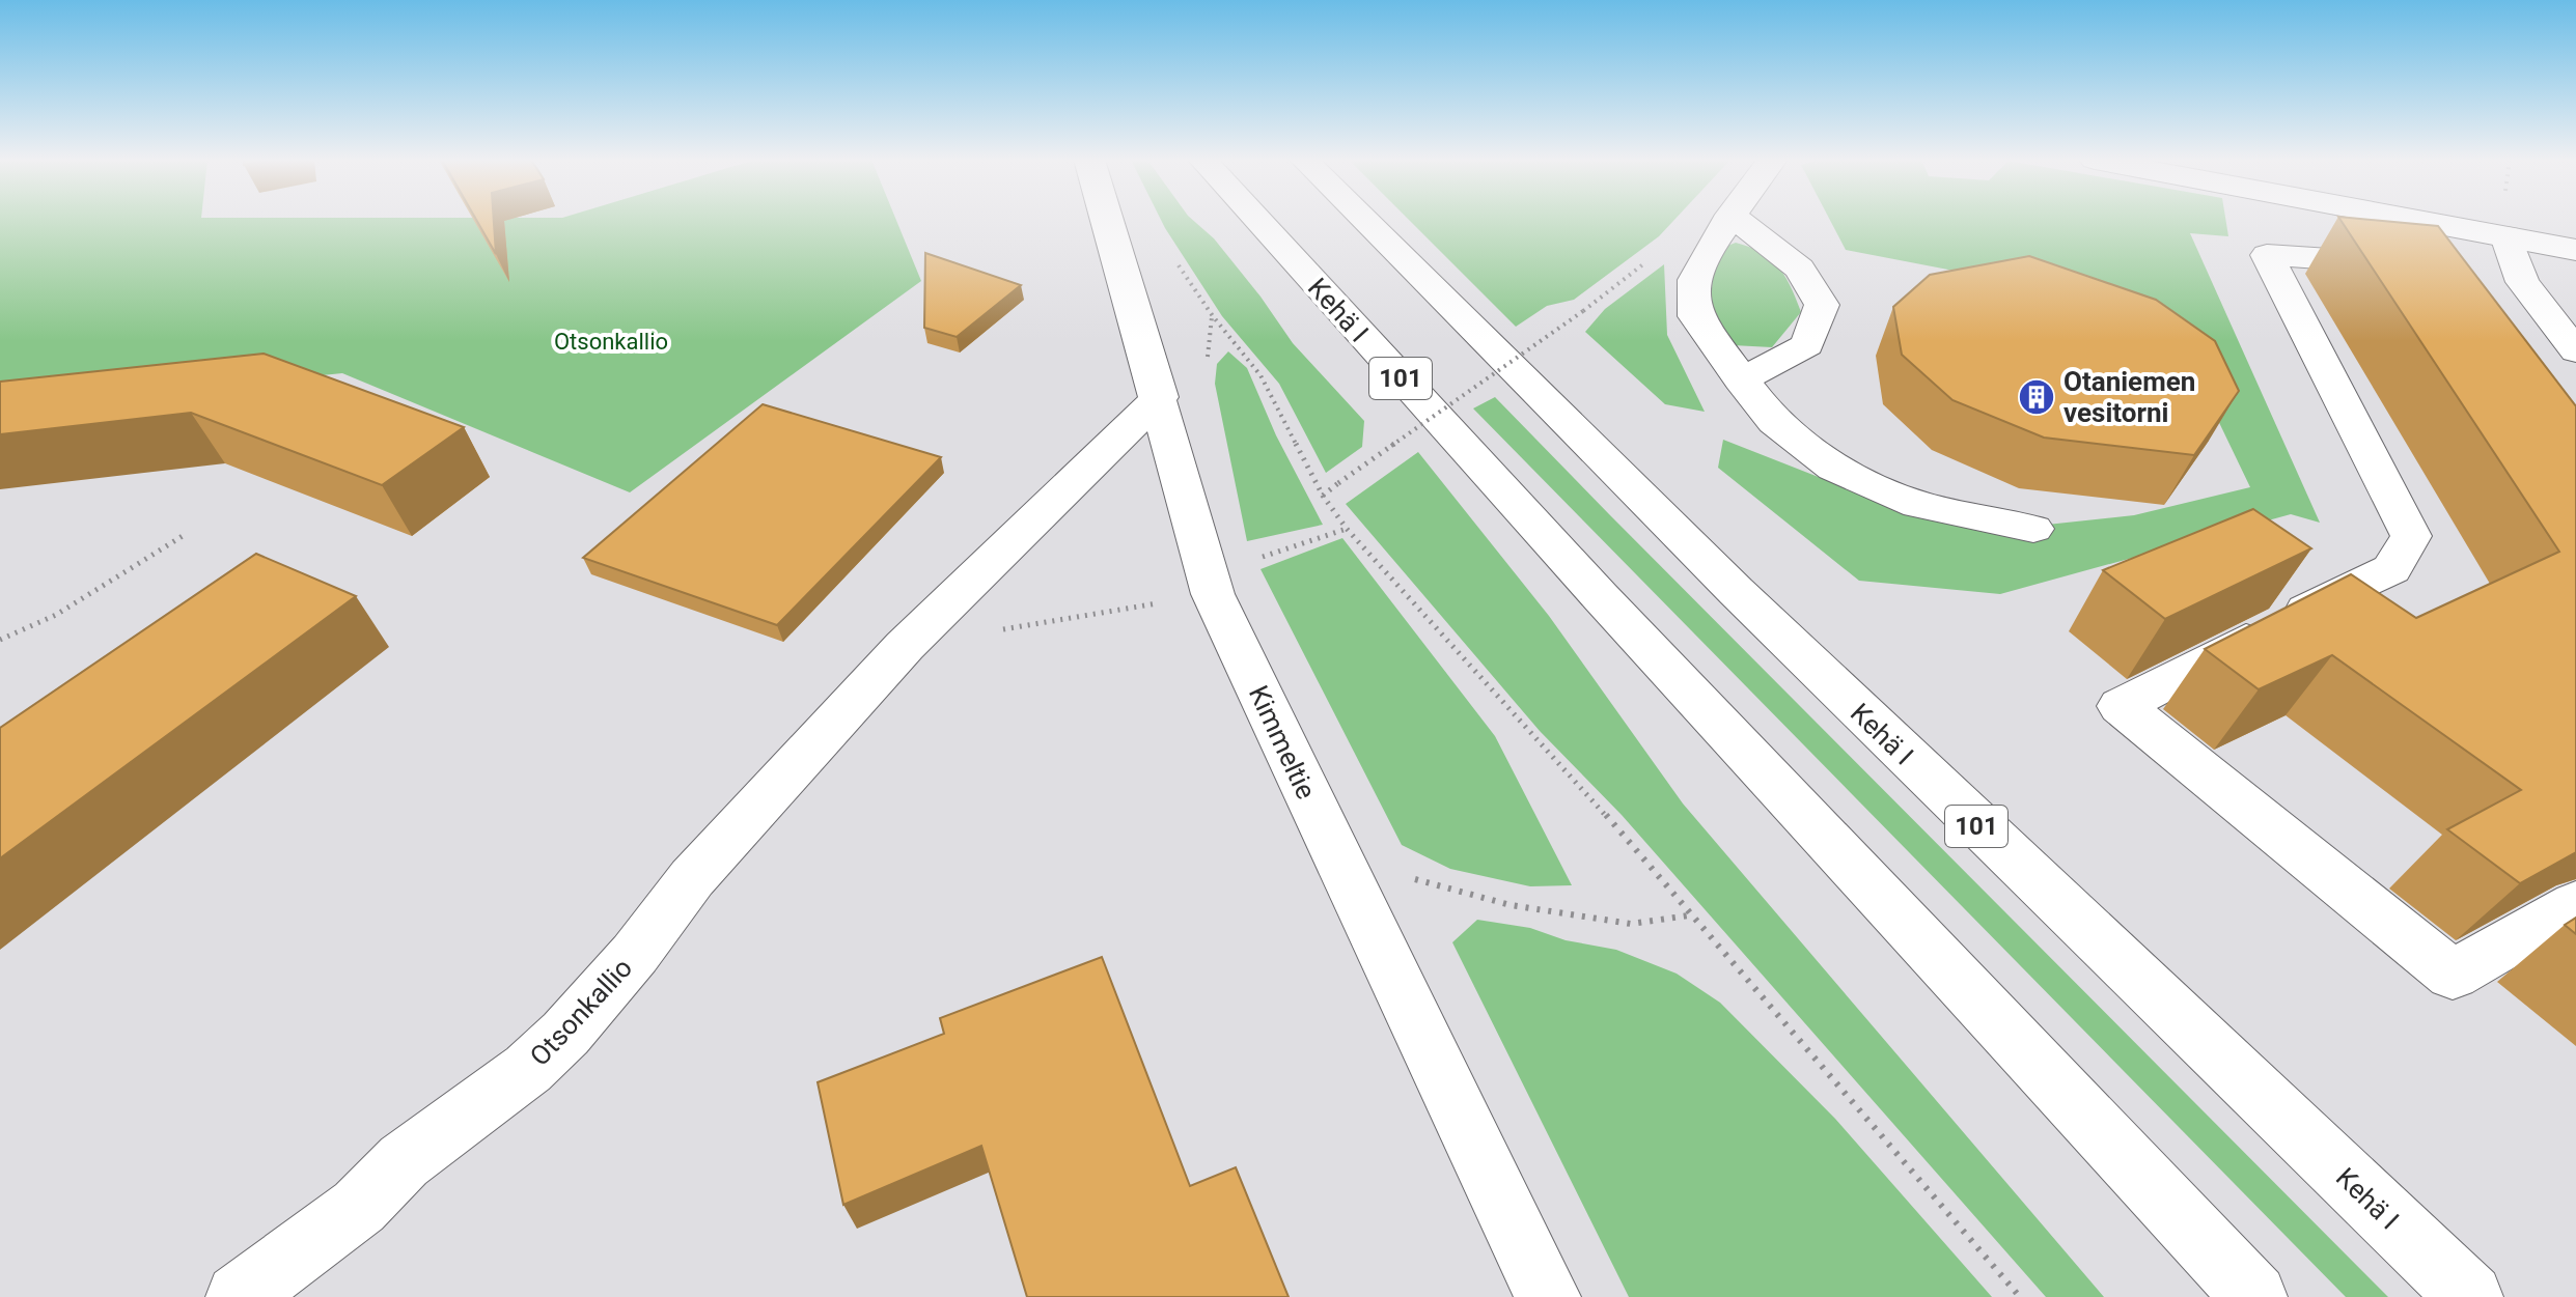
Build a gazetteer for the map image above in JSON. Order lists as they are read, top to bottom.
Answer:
{
  "streets": {
    "main road": [
      "Kehä I",
      "101",
      "Kimmeltie",
      "Otsonkallio"
    ]
  },
  "crossings": [
    ["Kimmeltie", "Otsonkallio"]
  ],
  "parks": ["Otsonkallio"],
  "places": {
    "building": ["Otaniemen vesitorni"]
  }
}
